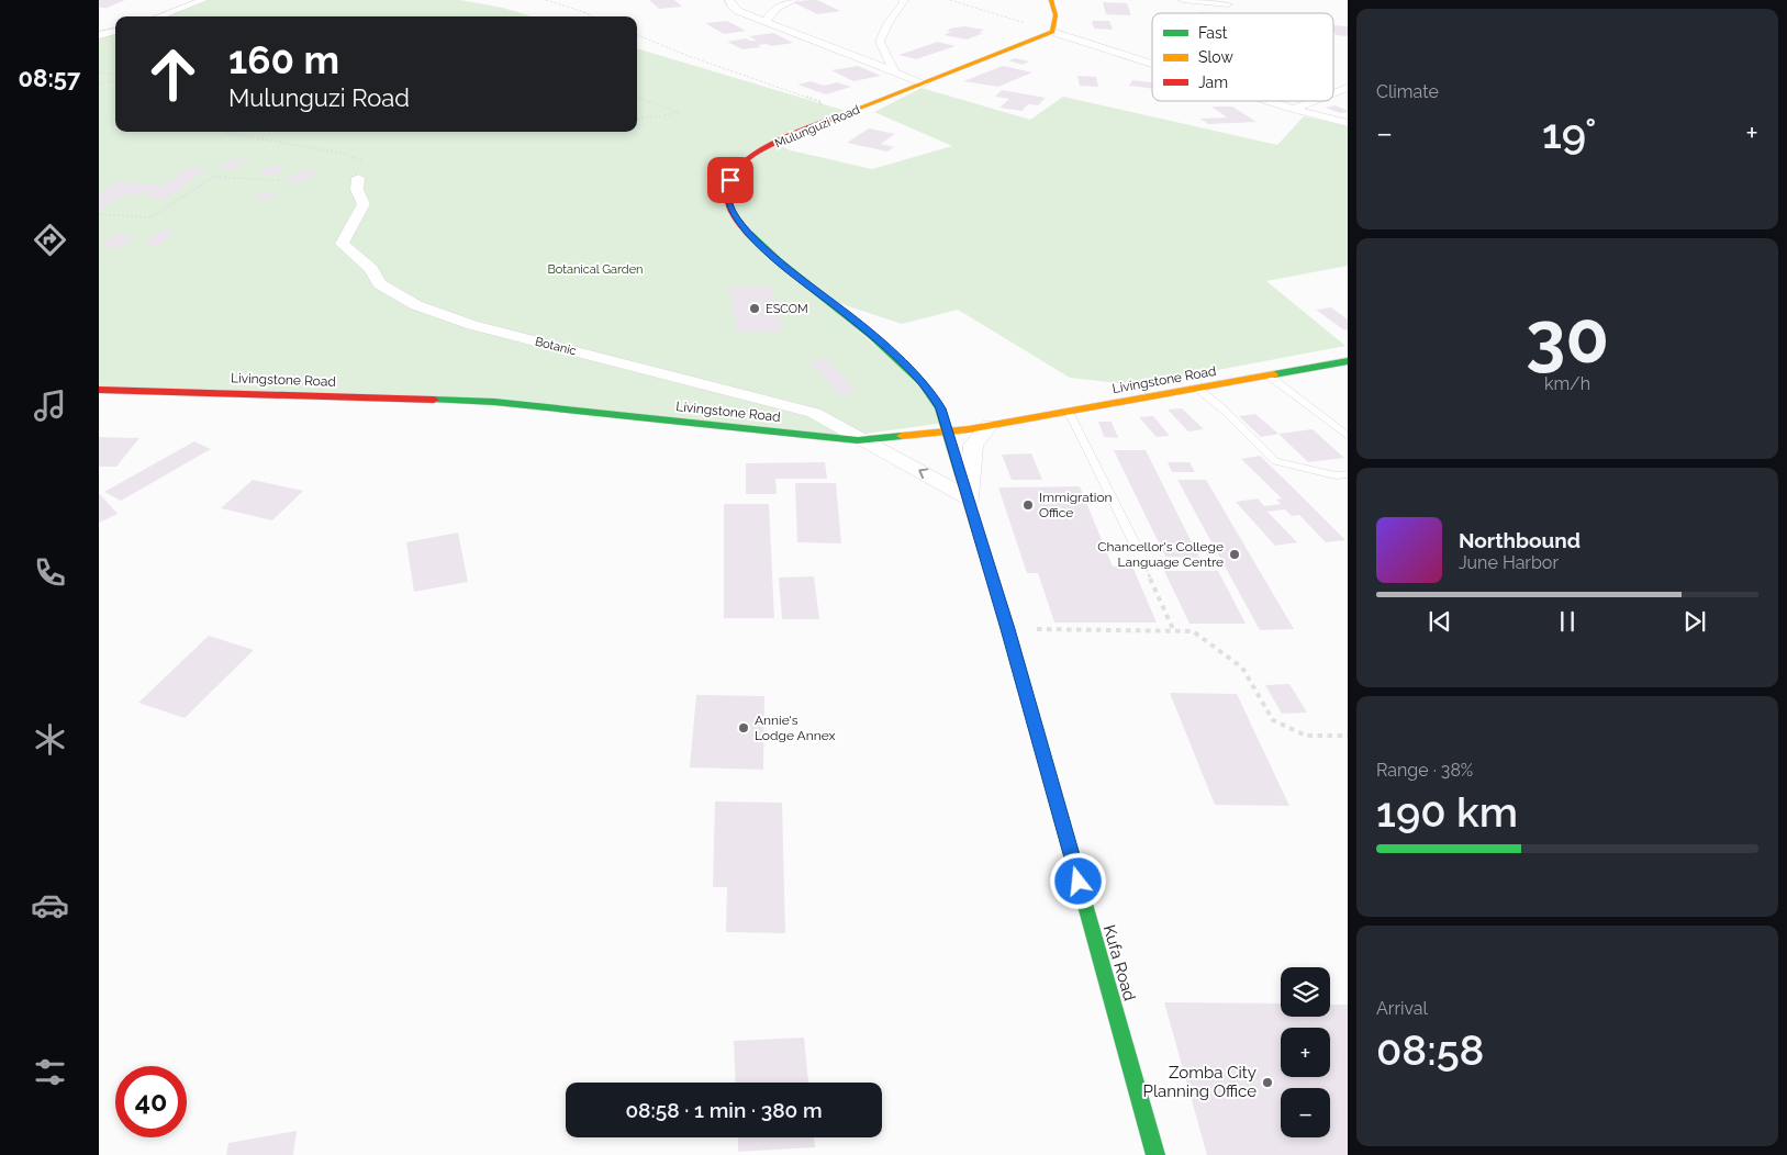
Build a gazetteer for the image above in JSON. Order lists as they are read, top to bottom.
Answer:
{
  "streets": {
    "street": [
      "Mulunguzi Road",
      "Botanic",
      "Livingstone Road",
      "Kufa Road"
    ]
  },
  "crossings": [
    ["Mulunguzi Road", "Livingstone Road"],
    ["Mulunguzi Road", "Kufa Road"],
    ["Botanic", "Livingstone Road"],
    ["Livingstone Road", "Kufa Road"]
  ],
  "parks": ["Botanical Garden"],
  "places": [
    "ESCOM",
    "Immigration Office",
    "Chancellor's College Language Centre",
    "Annie's Lodge Annex",
    "Zomba City Planning Office"
  ],
  "legend": ["Fast", "Slow", "Jam"],
  "page": {
    "tabs": "08:57",
    "tile": [
      "Climate",
      ["30", "km/h"],
      ["Range · 38%", "190 km"],
      ["Arrival", "08:58"]
    ],
    "turn": ["160 m", "Mulunguzi Road"],
    "heat": ["−", "19°", "+"],
    "song": ["Northbound", "June Harbor"],
    "map_buttons": ["+", "−"],
    "limit": "40",
    "trip": "08:58 · 1 min · 380 m"
  }
}
